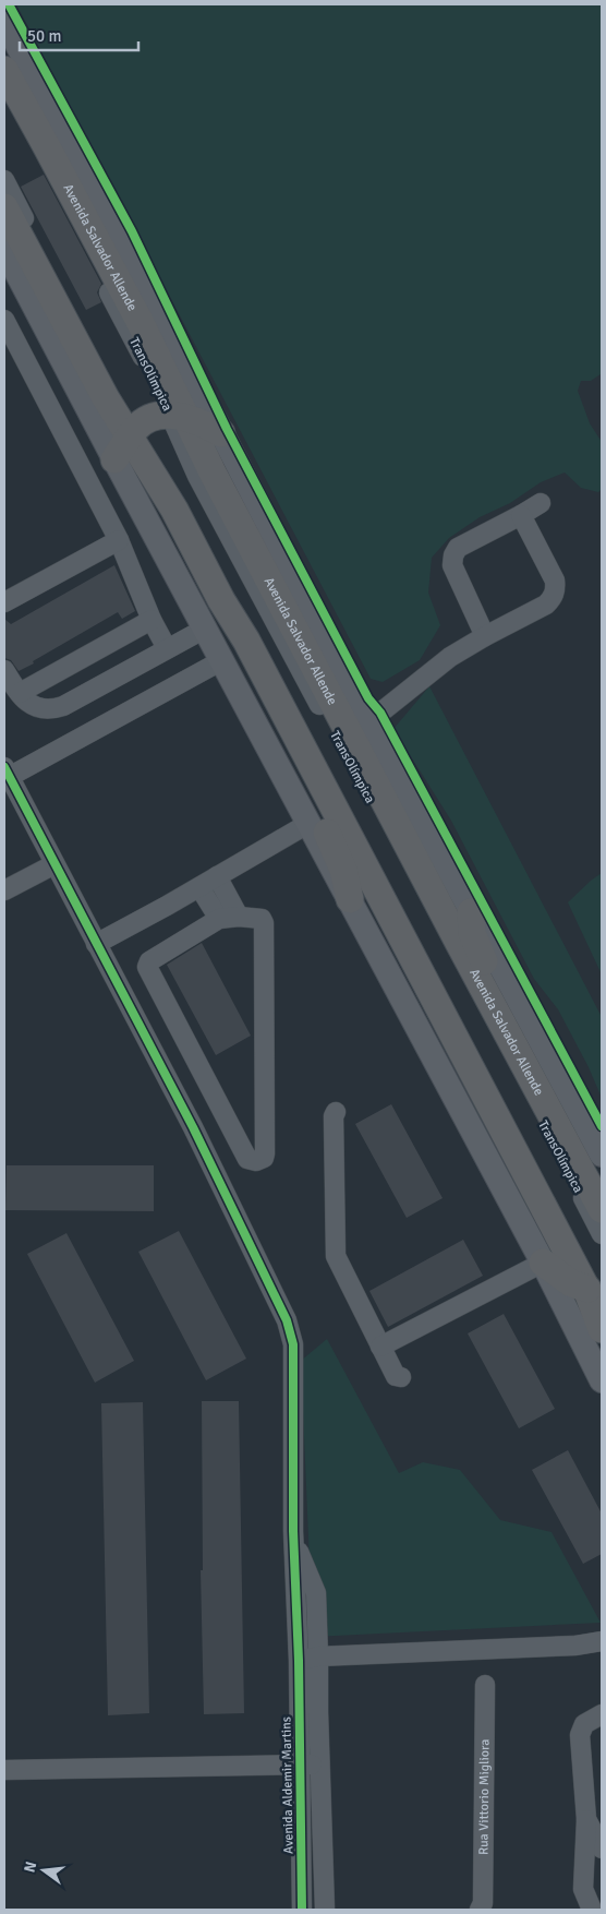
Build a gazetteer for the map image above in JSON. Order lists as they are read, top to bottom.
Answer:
{
  "streets": {
    "highway": ["Avenida Salvador Allende"],
    "street": ["TransOlímpica", "Avenida Aldemir Martins", "Rua Vittorio Migliora"]
  },
  "crossings": [
    ["Avenida Salvador Allende", "TransOlímpica"]
  ],
  "scale_bar": "50 m",
  "north": "left"
}
